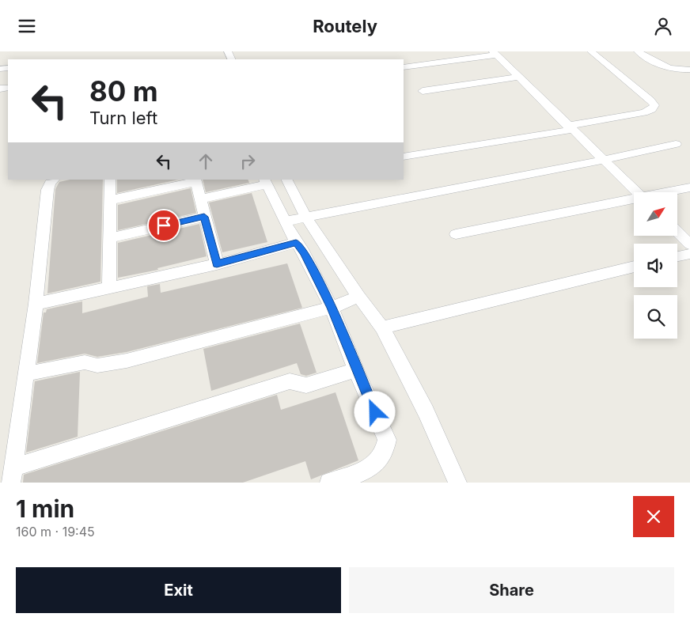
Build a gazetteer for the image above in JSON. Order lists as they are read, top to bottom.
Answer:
{
  "north": "top right",
  "page": {
    "header": "Routely",
    "turn": ["80 m", "Turn left"],
    "heading": ["1 min", "160 m · 19:45"],
    "buttons": ["Exit", "Share"]
  }
}
